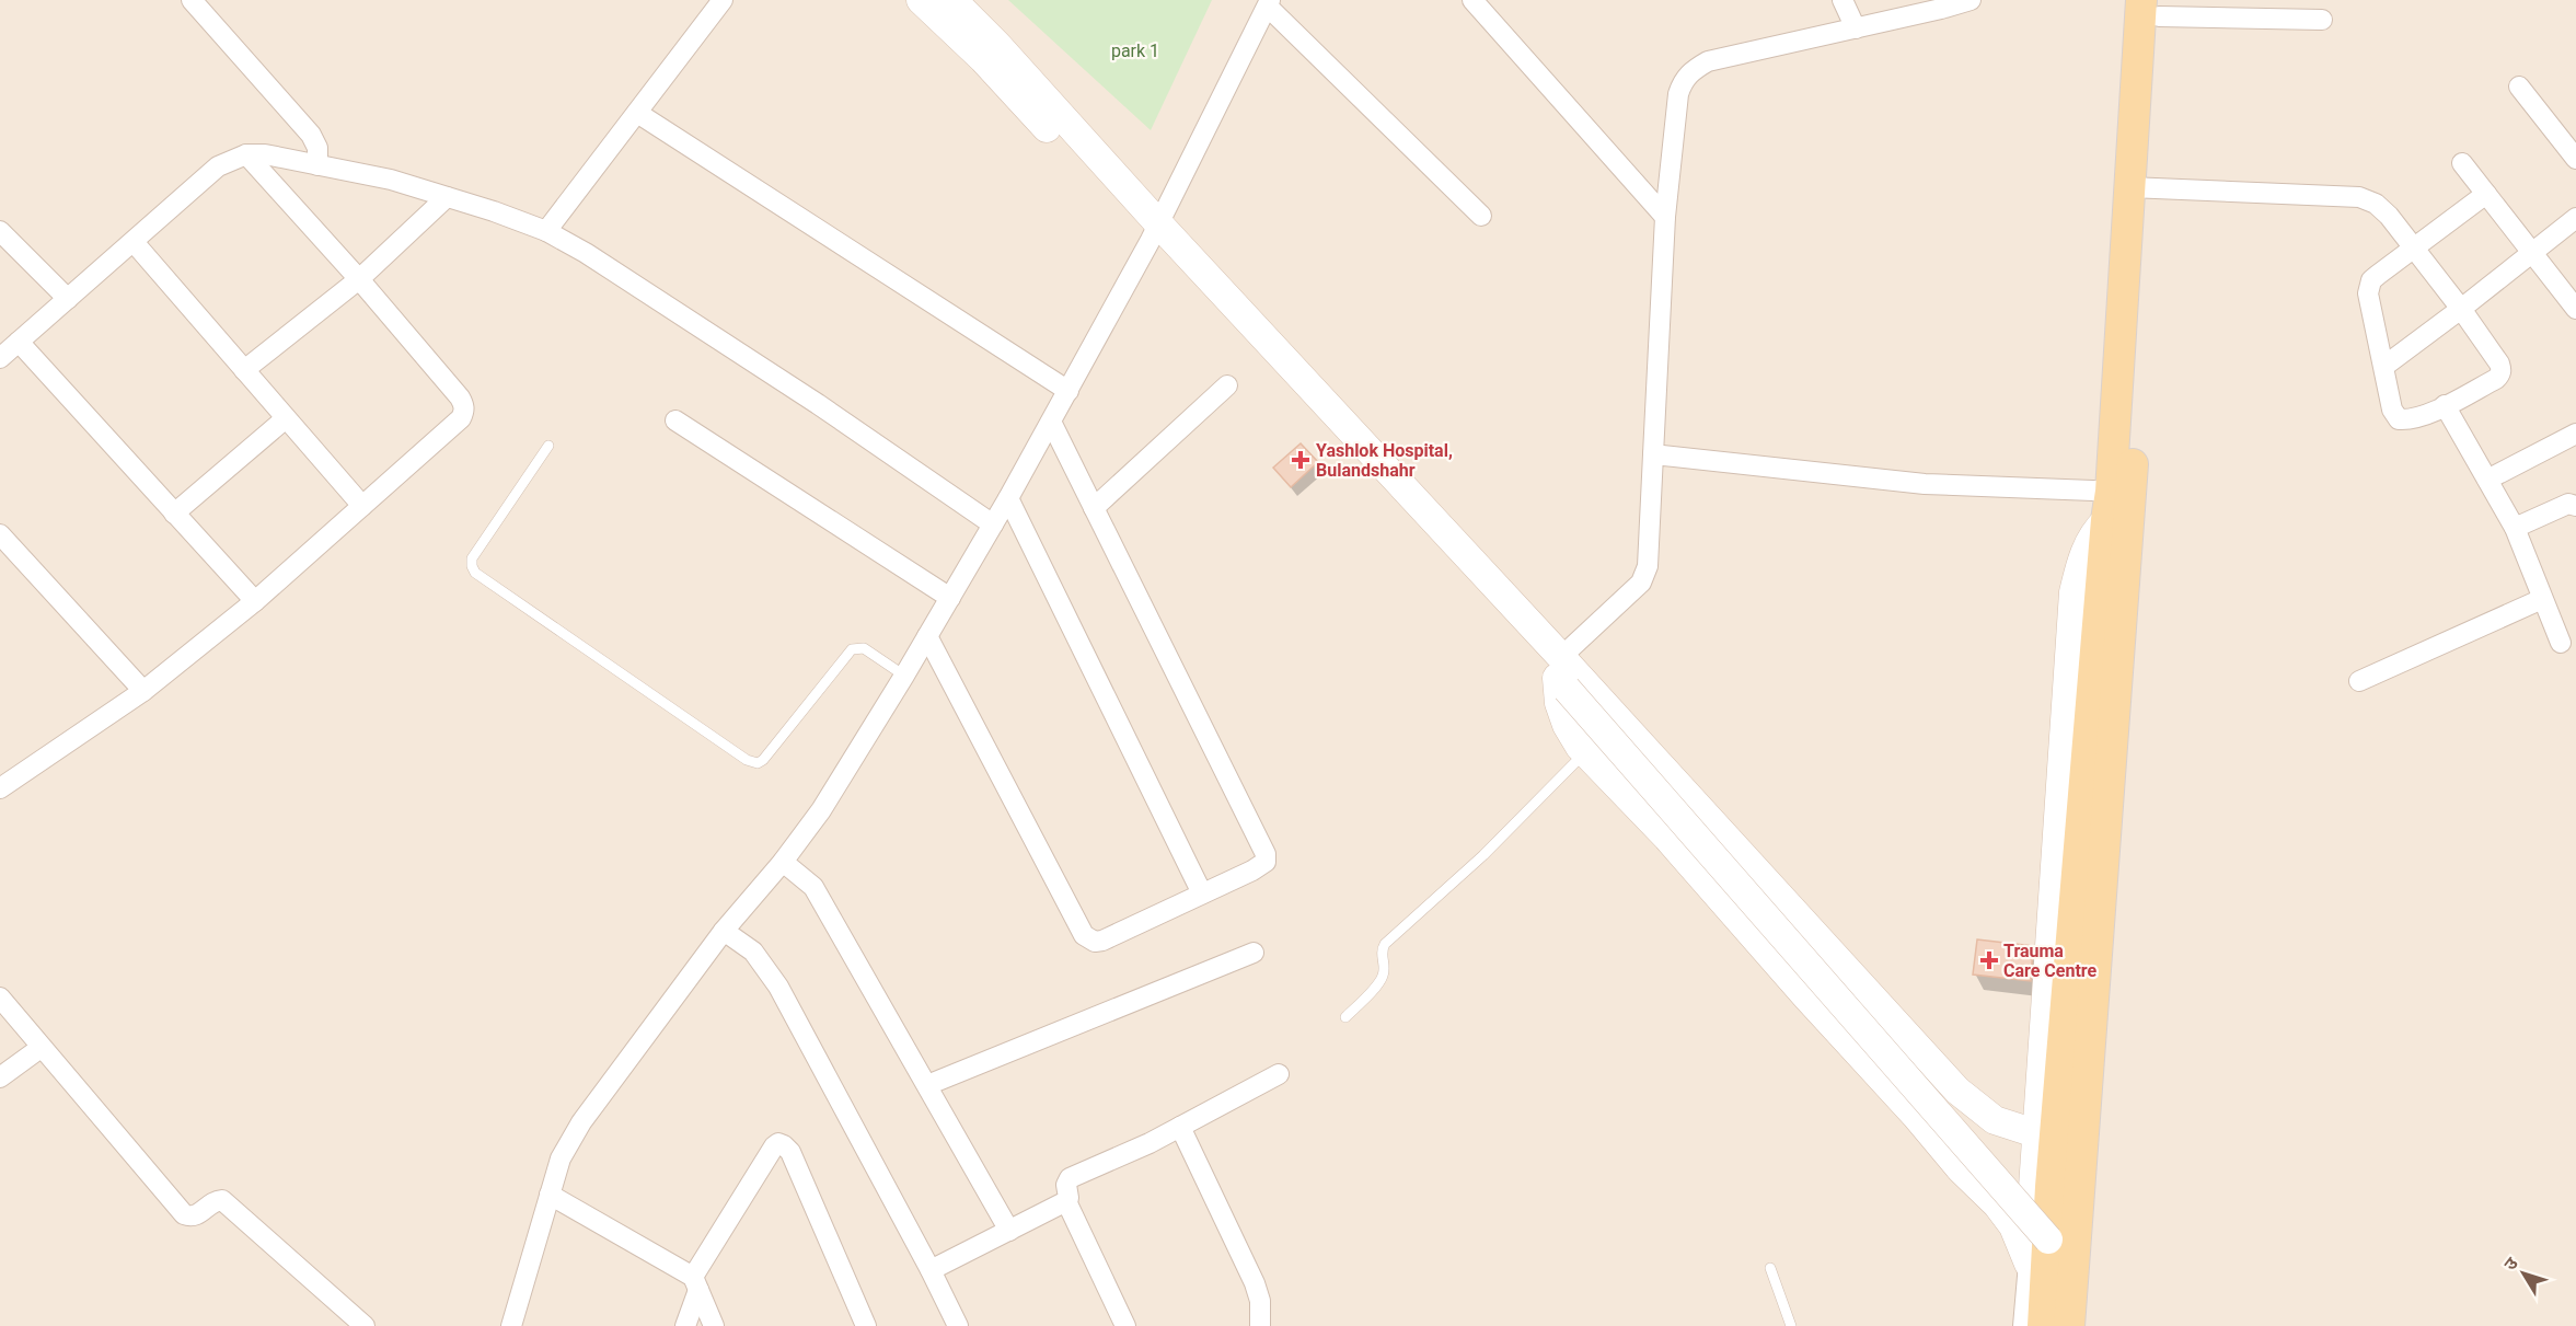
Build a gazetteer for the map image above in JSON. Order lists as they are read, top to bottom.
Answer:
{
  "parks": ["park 1"],
  "places": {
    "health": ["Yashlok Hospital, Bulandshahr", "Trauma Care Centre"]
  },
  "north": "top left"
}
